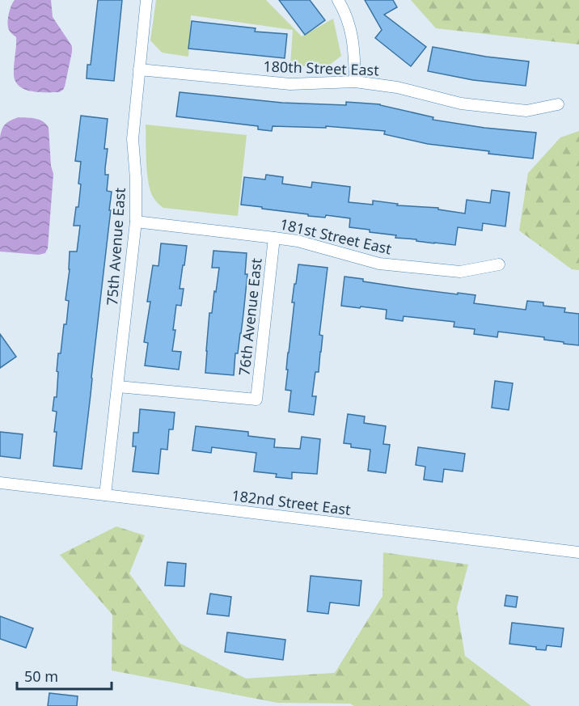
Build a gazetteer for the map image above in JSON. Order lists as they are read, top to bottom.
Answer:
{
  "streets": {
    "street": [
      "180th Street East",
      "181st Street East",
      "75th Avenue East",
      "76th Avenue East",
      "182nd Street East"
    ]
  },
  "crossings": [
    ["180th Street East", "75th Avenue East"],
    ["181st Street East", "75th Avenue East"],
    ["181st Street East", "76th Avenue East"],
    ["75th Avenue East", "76th Avenue East"],
    ["75th Avenue East", "182nd Street East"]
  ],
  "scale_bar": "50 m"
}
